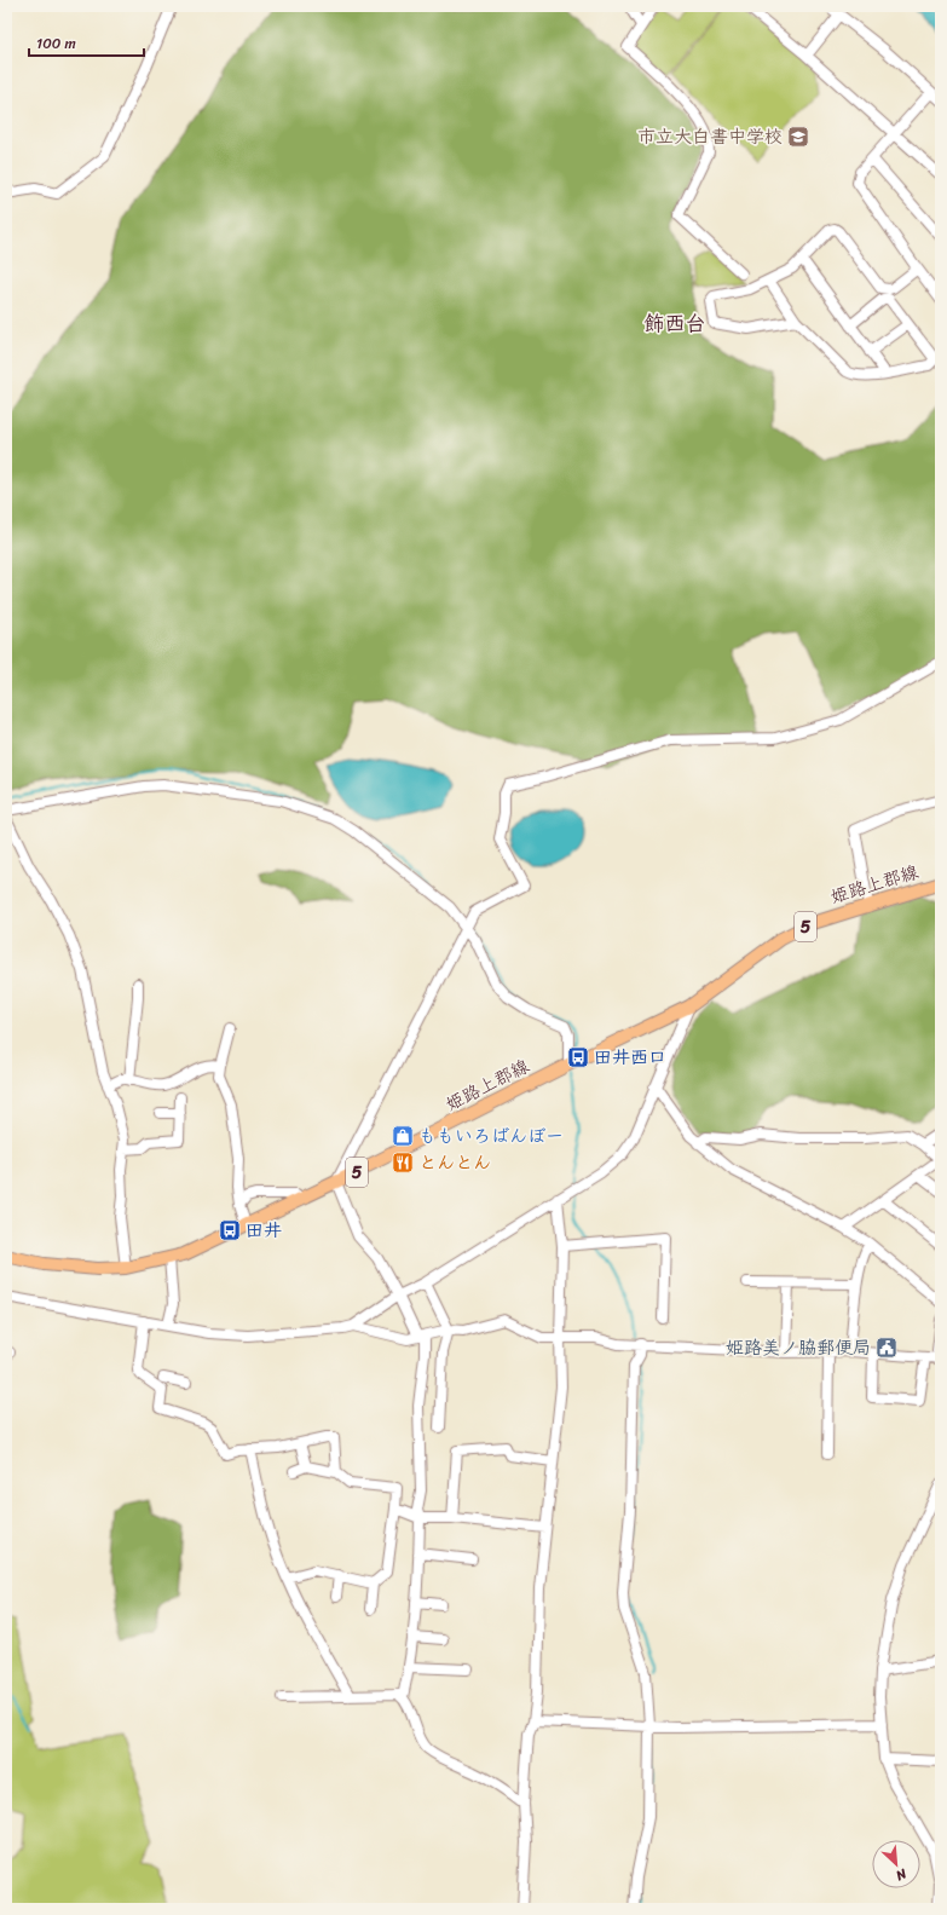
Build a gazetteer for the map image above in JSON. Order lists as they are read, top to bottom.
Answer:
{
  "streets": {
    "main road": ["姫路上郡線", "5"]
  },
  "districts": ["飾西台"],
  "places": {
    "school or university": ["市立大白書中学校"],
    "bus stop": ["田井西口", "田井"],
    "shop": ["ももいろばんぼー"],
    "restaurant": ["とんとん"],
    "public building": ["姫路美ノ脇郵便局"]
  },
  "scale_bar": "100 m",
  "north": "bottom right"
}
